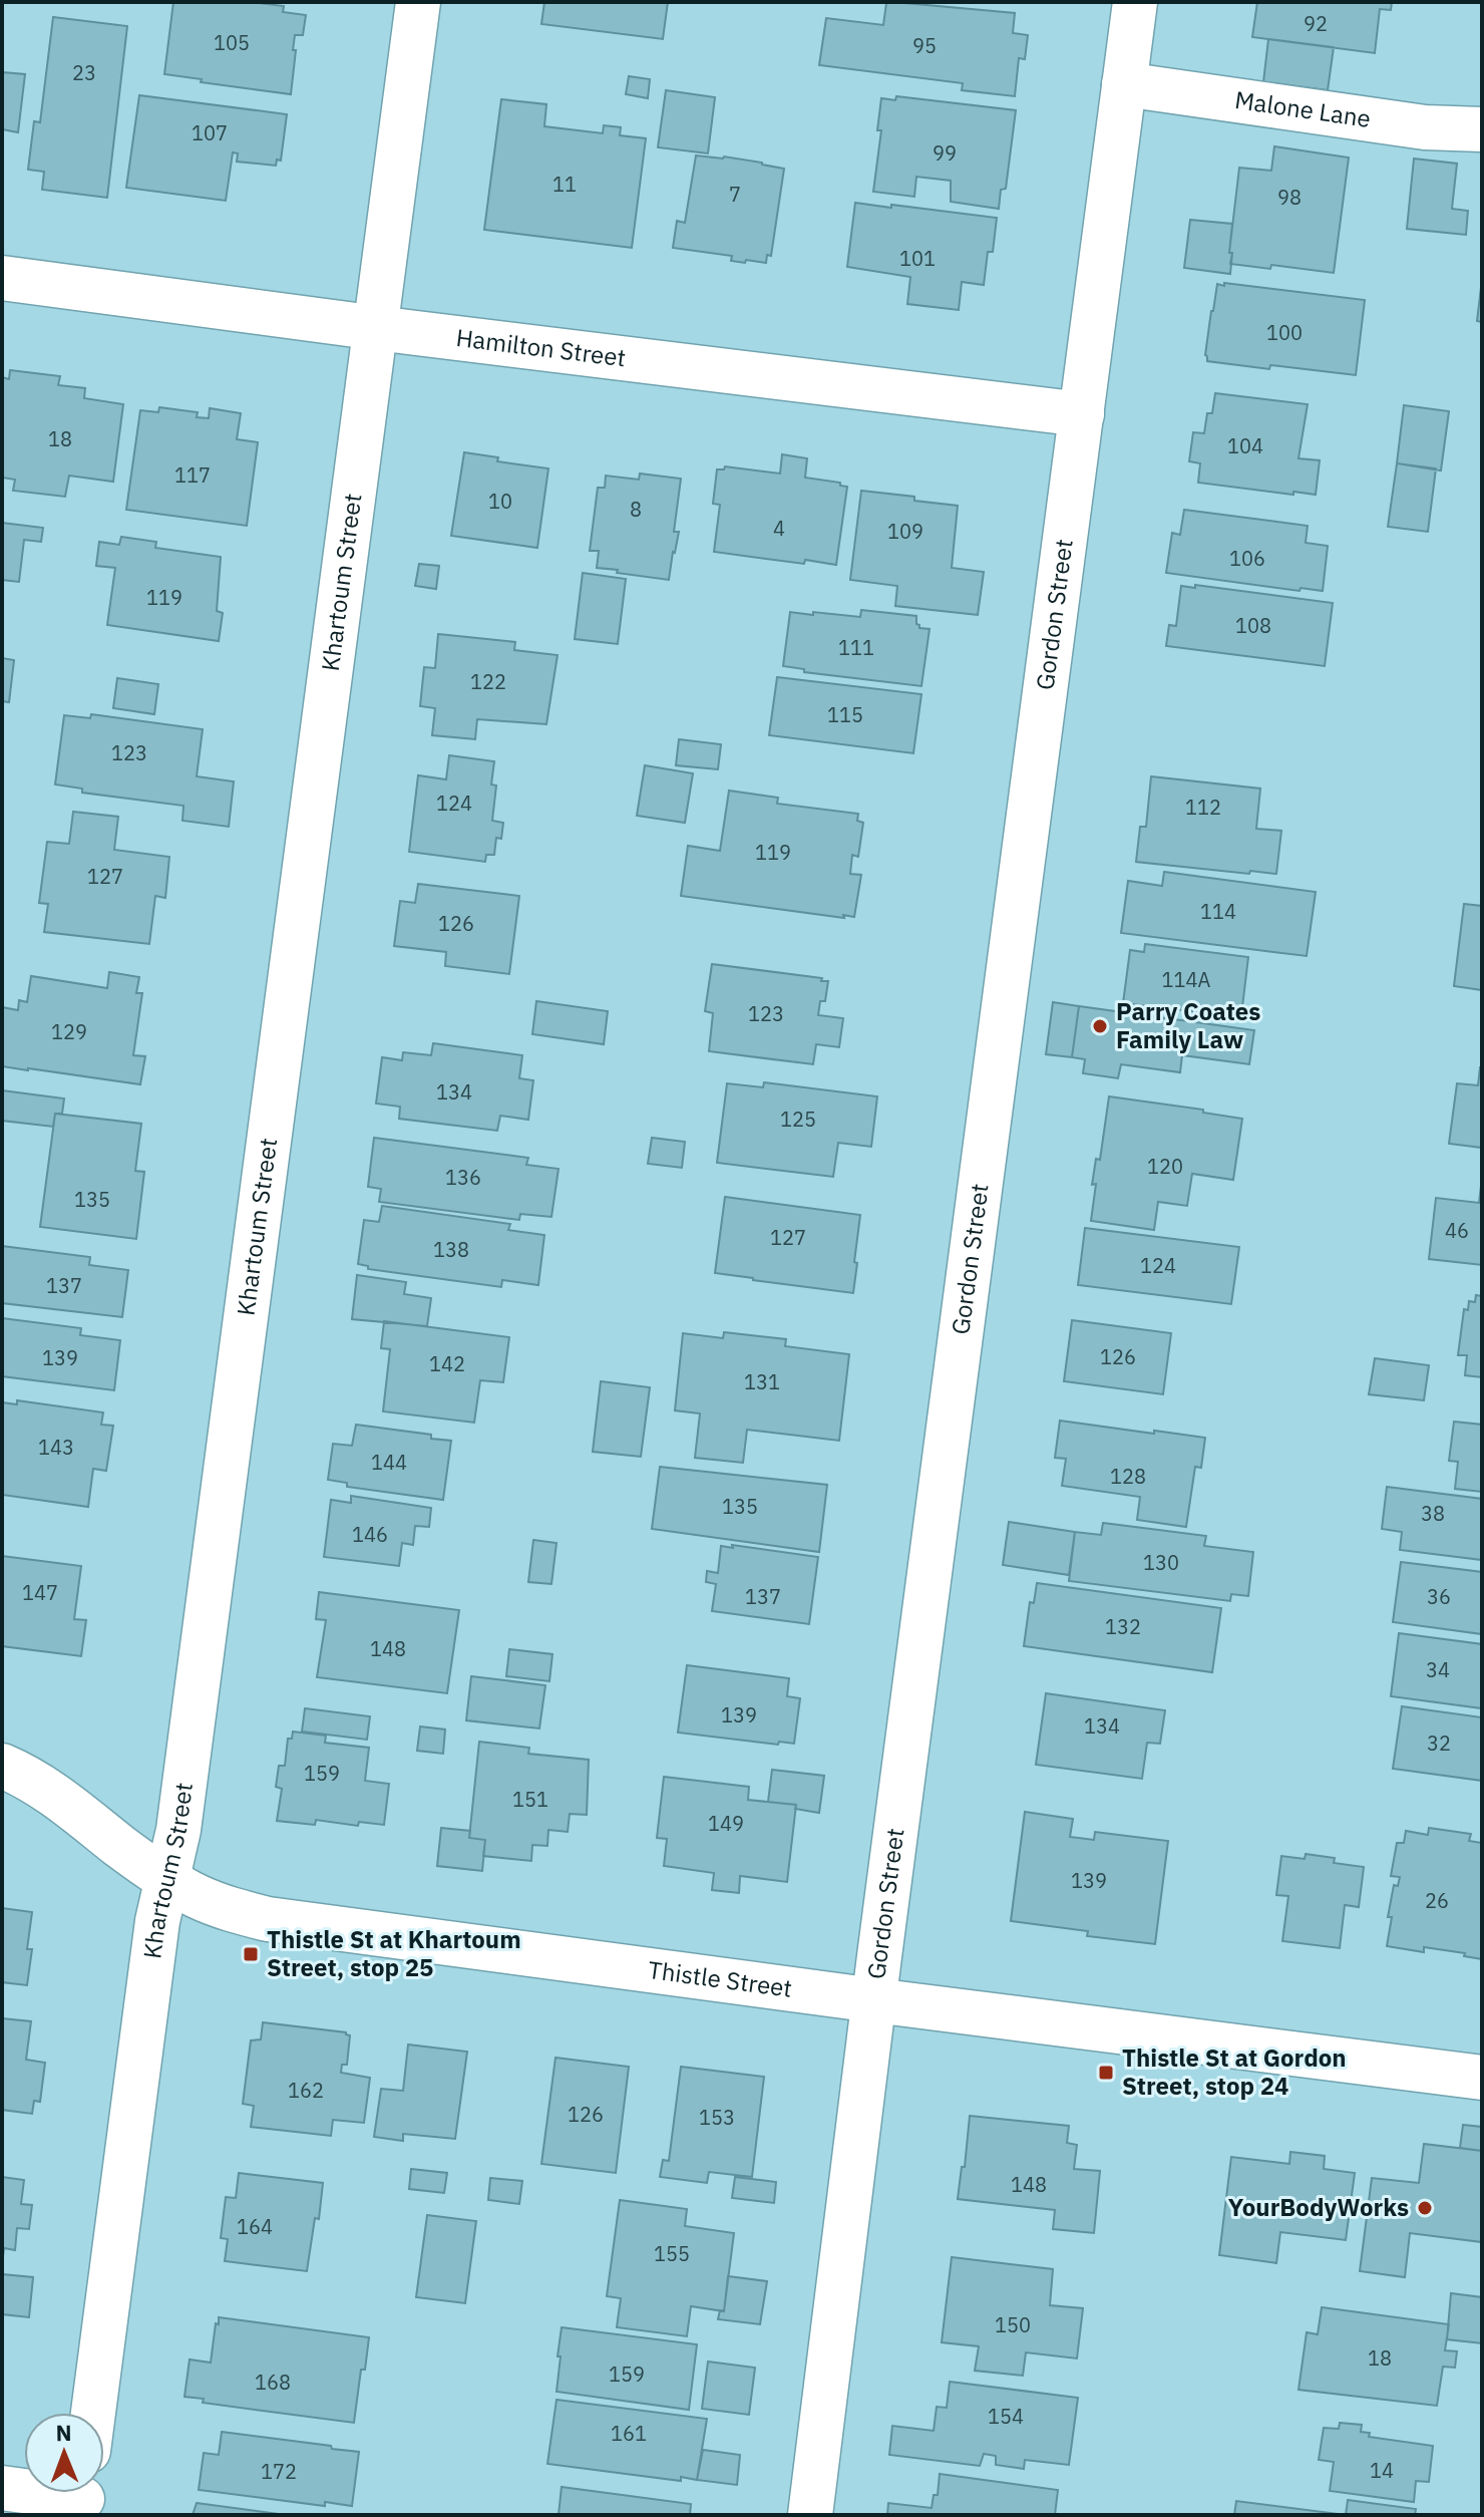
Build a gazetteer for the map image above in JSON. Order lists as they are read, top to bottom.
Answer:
{
  "streets": {
    "street": [
      "Malone Lane",
      "Hamilton Street",
      "Khartoum Street",
      "Gordon Street",
      "Thistle Street"
    ]
  },
  "crossings": [
    ["Malone Lane", "Gordon Street"],
    ["Hamilton Street", "Khartoum Street"],
    ["Hamilton Street", "Gordon Street"],
    ["Khartoum Street", "Thistle Street"],
    ["Gordon Street", "Thistle Street"]
  ],
  "places": {
    "other": ["Parry Coates Family Law", "YourBodyWorks"],
    "transit": ["Thistle St at Khartoum Street, stop 25", "Thistle St at Gordon Street, stop 24"]
  },
  "house_numbers": [
    "92",
    "105",
    "95",
    "23",
    "107",
    "99",
    "11",
    "7",
    "98",
    "101",
    "100",
    "18",
    "104",
    "117",
    "10",
    "8",
    "4",
    "109",
    "106",
    "119",
    "108",
    "111",
    "122",
    "115",
    "123",
    "124",
    "112",
    "119",
    "127",
    "114",
    "126",
    "114A",
    "123",
    "129",
    "134",
    "125",
    "120",
    "136",
    "135",
    "46",
    "127",
    "138",
    "124",
    "137",
    "126",
    "139",
    "142",
    "131",
    "143",
    "144",
    "128",
    "135",
    "38",
    "146",
    "130",
    "147",
    "137",
    "36",
    "132",
    "148",
    "34",
    "139",
    "134",
    "32",
    "159",
    "151",
    "149",
    "139",
    "26",
    "162",
    "126",
    "153",
    "148",
    "164",
    "155",
    "150",
    "18",
    "159",
    "168",
    "154",
    "161",
    "14",
    "172"
  ],
  "north": "top"
}
